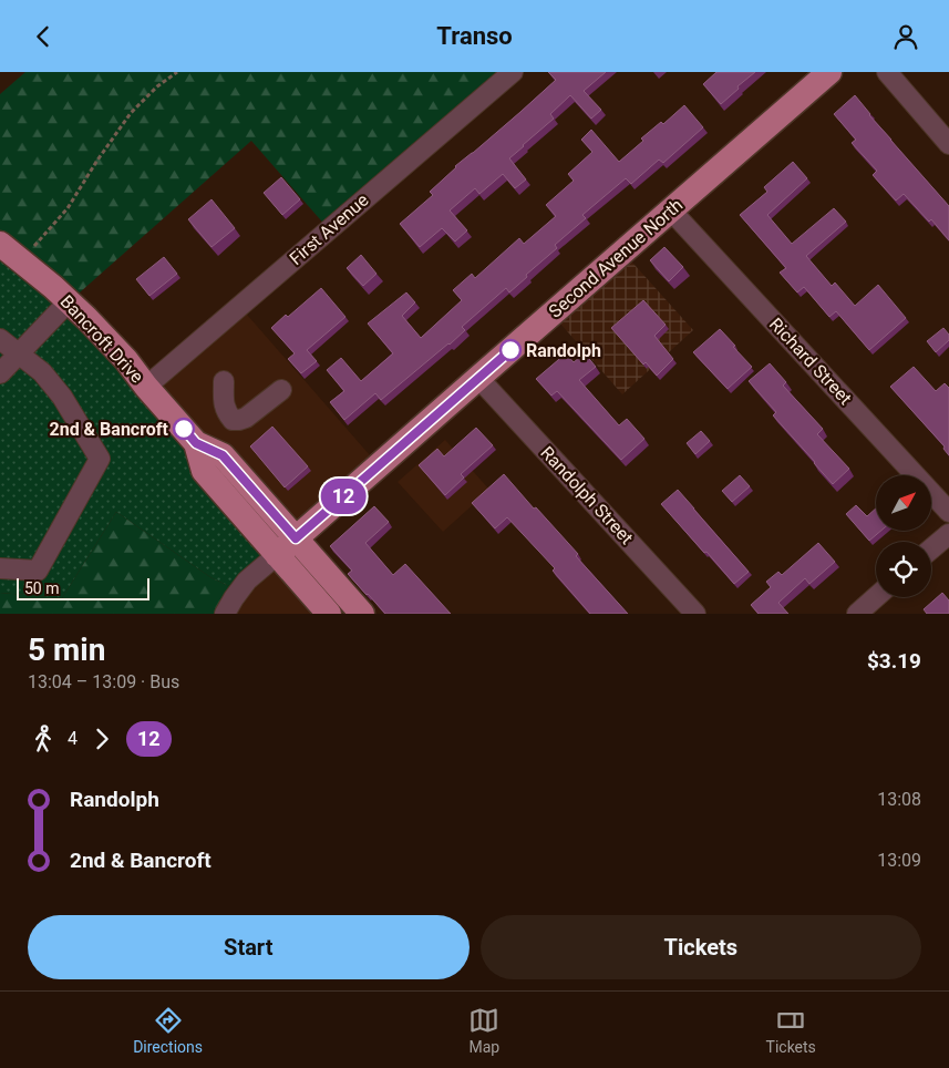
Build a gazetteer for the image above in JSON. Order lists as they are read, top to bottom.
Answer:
{
  "streets": {
    "main road": ["Second Avenue North", "Bancroft Drive"],
    "street": ["First Avenue", "Richard Street", "Randolph Street"]
  },
  "crossings": [
    ["First Avenue", "Bancroft Drive"],
    ["Second Avenue North", "Bancroft Drive"],
    ["Second Avenue North", "Richard Street"],
    ["Second Avenue North", "Randolph Street"]
  ],
  "places": ["Randolph", "2nd & Bancroft"],
  "lines": ["bus line 12"],
  "scale_bar": "50 m",
  "north": "top right",
  "page": {
    "header": "Transo",
    "on_map": "12",
    "scale": "50 m",
    "heading": ["5 min", "13:04 – 13:09 · Bus", "$3.19"],
    "legs": ["4", "12"],
    "list": [
      {
        "name": "Randolph",
        "value": "13:08"
      },
      {
        "name": "2nd & Bancroft",
        "value": "13:09"
      }
    ],
    "buttons": ["Start", "Tickets"],
    "tabs": ["Directions", "Map", "Tickets"]
  }
}
